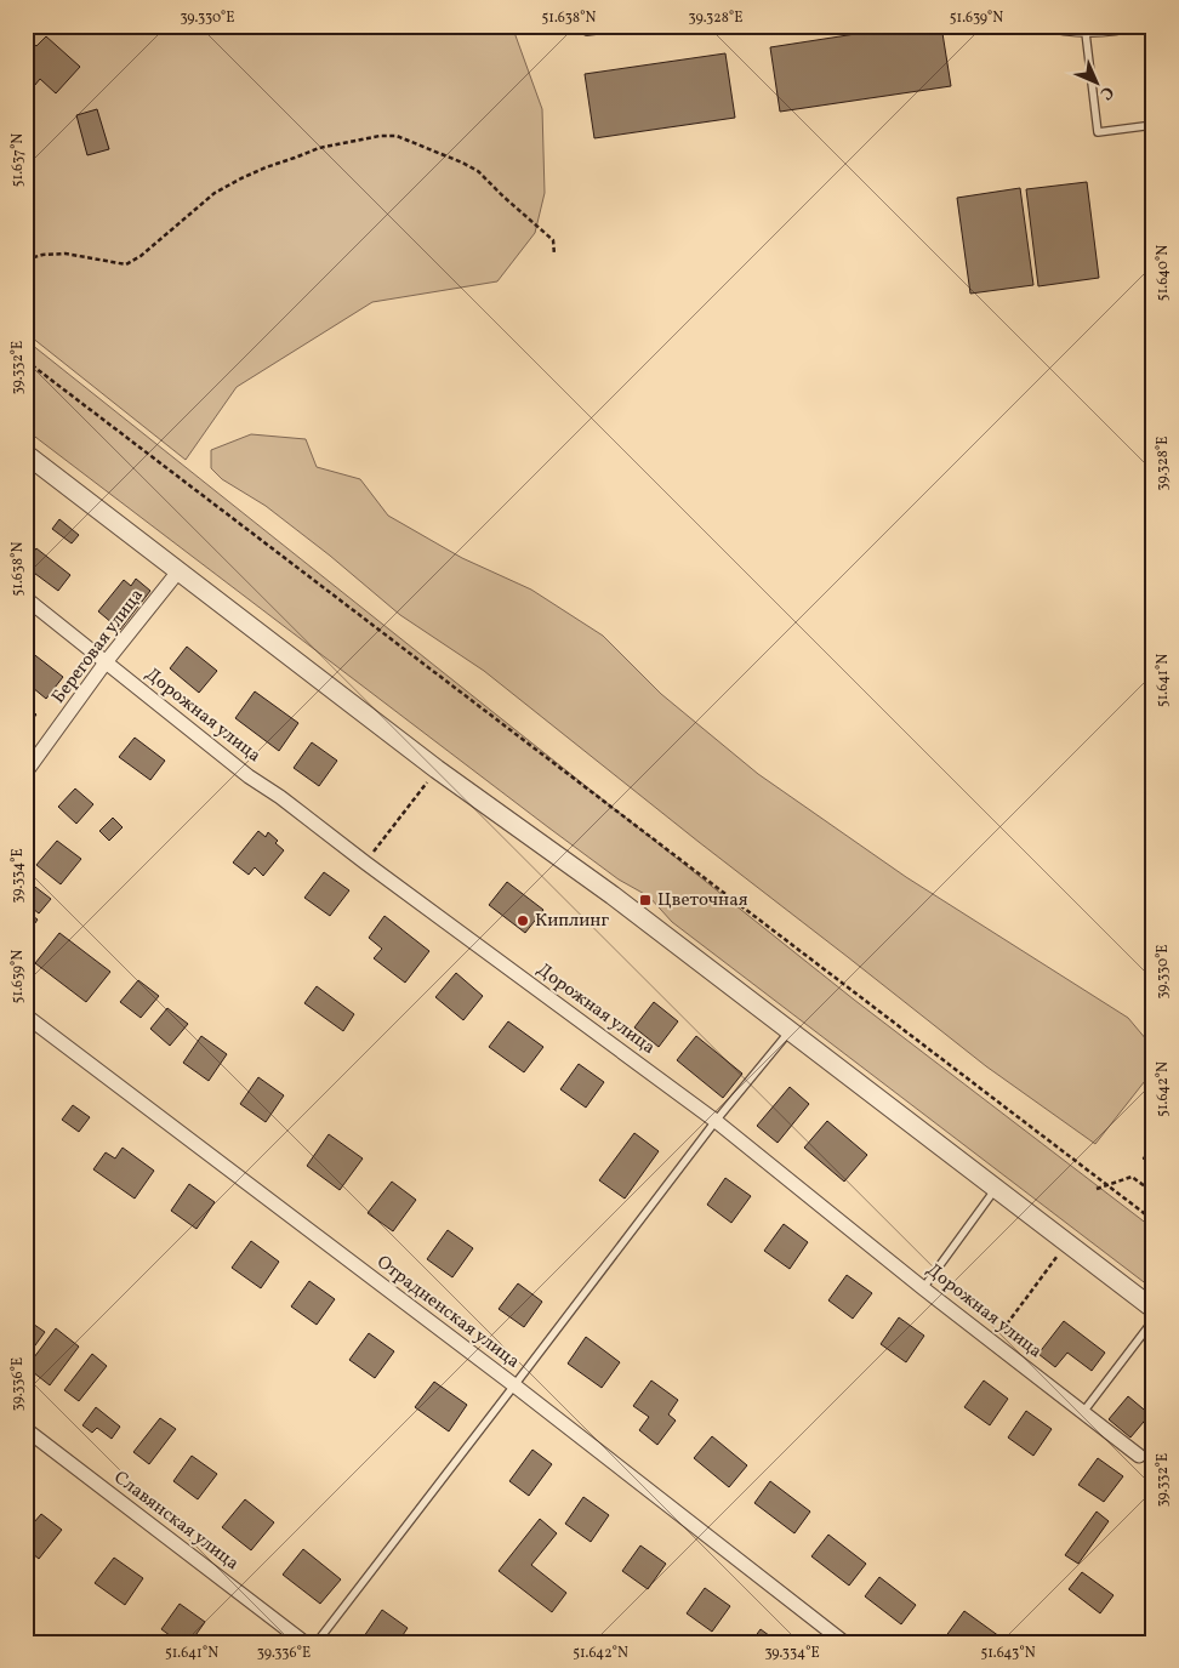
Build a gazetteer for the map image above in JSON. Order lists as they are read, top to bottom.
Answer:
{
  "streets": {
    "street": [
      "Береговая улица",
      "Дорожная улица",
      "Отрадненская улица",
      "Славянская улица"
    ]
  },
  "crossings": [
    ["Береговая улица", "Дорожная улица"]
  ],
  "places": {
    "transit": ["Цветочная"],
    "other": ["Киплинг"]
  },
  "north": "bottom right",
  "coordinates": [
    "39.330°E",
    "51.638°N",
    "39.328°E",
    "51.639°N",
    "51.637°N",
    "51.640°N",
    "39.332°E",
    "51.641°N",
    "39.334°E",
    "51.642°N",
    "39.336°E",
    "51.643°N"
  ]
}
